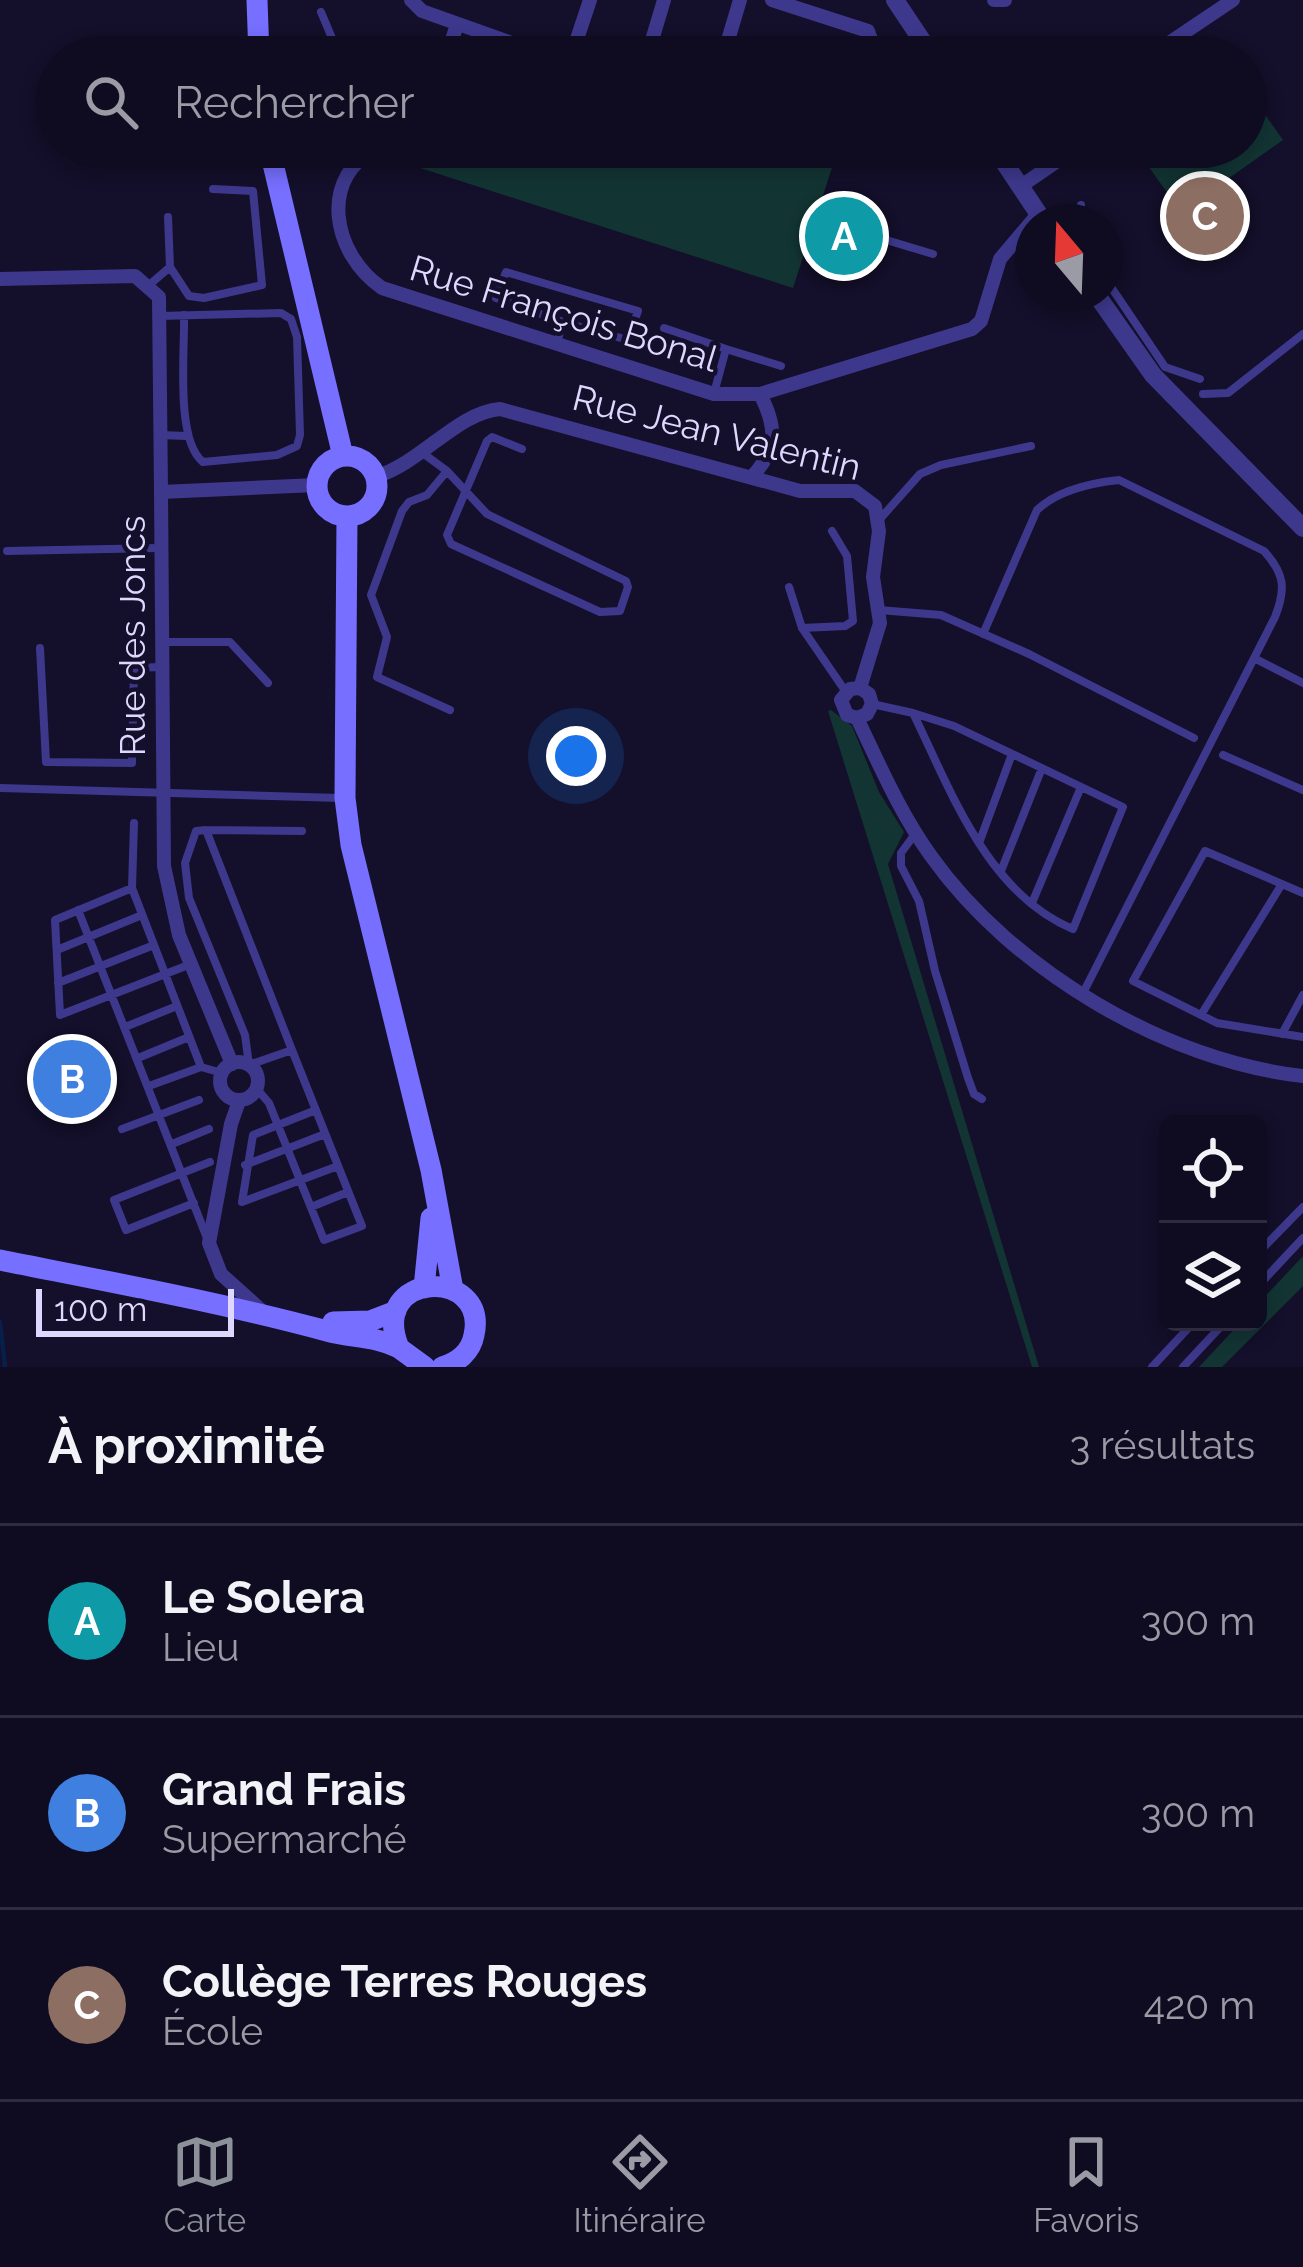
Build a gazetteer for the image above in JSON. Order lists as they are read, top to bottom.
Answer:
{
  "streets": {
    "street": ["Rue François Bonal", "Rue Jean Valentin", "Rue des Joncs"]
  },
  "crossings": [
    ["Rue Jean Valentin", "Rue des Joncs"]
  ],
  "scale_bar": "100 m",
  "north": "top",
  "page": {
    "search": "Rechercher",
    "pins": ["C", "A", "B"],
    "scale": "100 m",
    "heading": ["À proximité", "3 résultats"],
    "list": [
      {
        "mark": "A",
        "name": "Le Solera",
        "note": "Lieu",
        "value": "300 m"
      },
      {
        "mark": "B",
        "name": "Grand Frais",
        "note": "Supermarché",
        "value": "300 m"
      },
      {
        "mark": "C",
        "name": "Collège Terres Rouges",
        "note": "École",
        "value": "420 m"
      }
    ],
    "nav": ["Carte", "Itinéraire", "Favoris"]
  }
}
